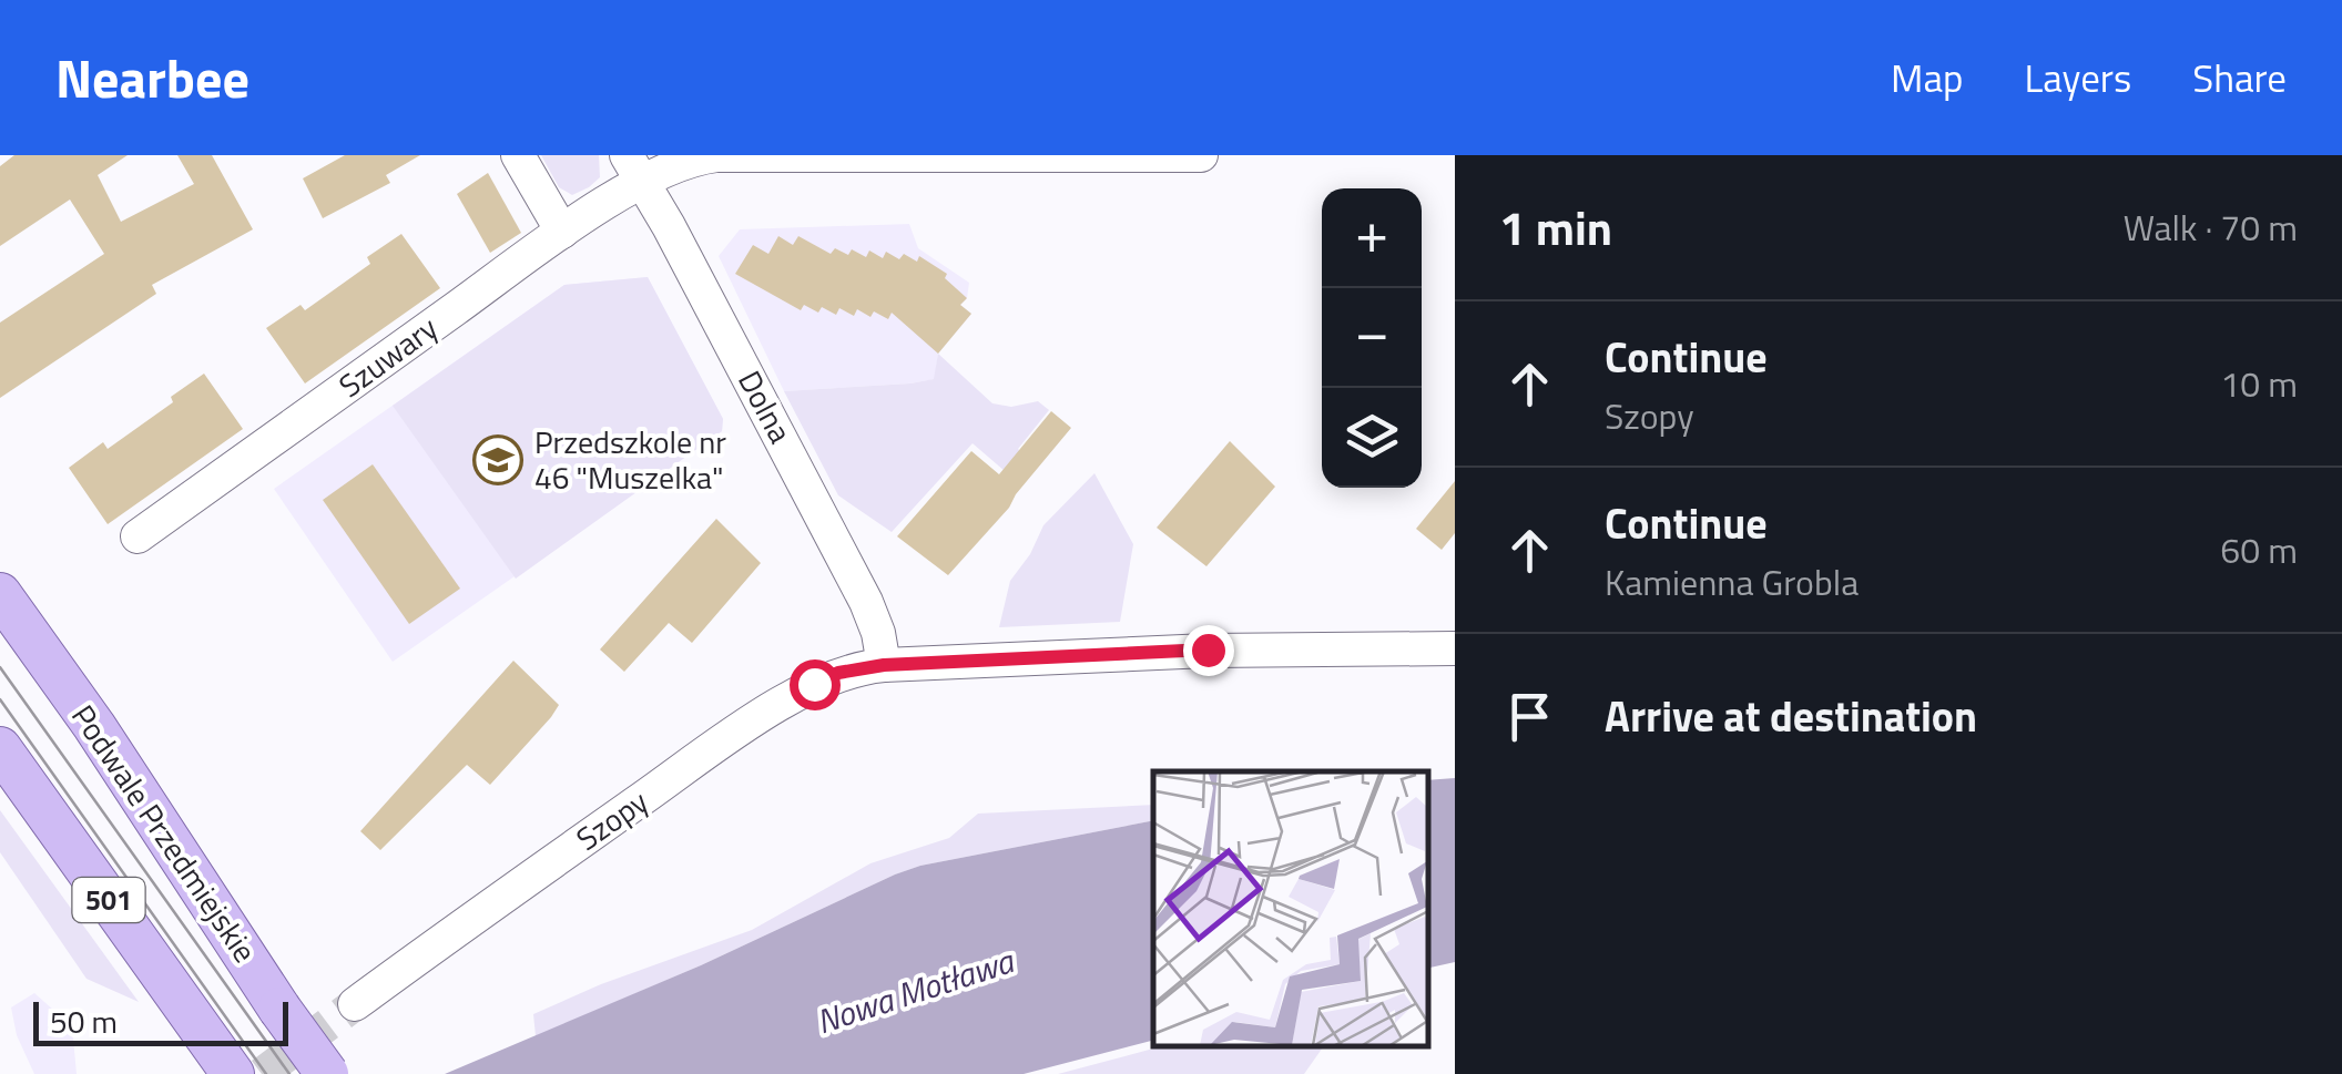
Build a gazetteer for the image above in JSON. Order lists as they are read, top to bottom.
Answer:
{
  "streets": {
    "main road": ["Podwale Przedmiejskie", "501"],
    "street": ["Szuwary", "Dolna", "Szopy"]
  },
  "crossings": [
    ["Szuwary", "Dolna"],
    ["Dolna", "Szopy"]
  ],
  "water": ["Nowa Motława"],
  "places": {
    "school or university": ["Przedszkole nr 46 \"Muszelka\""]
  },
  "scale_bar": "50 m",
  "page": {
    "header": "Nearbee",
    "nav": ["Map", "Layers", "Share"],
    "heading": ["1 min", "Walk · 70 m"],
    "map_buttons": ["+", "−"],
    "list": [
      ["Continue", "Szopy", "10 m"],
      ["Continue", "Kamienna Grobla", "60 m"],
      "Arrive at destination"
    ],
    "scale": "50 m"
  }
}
